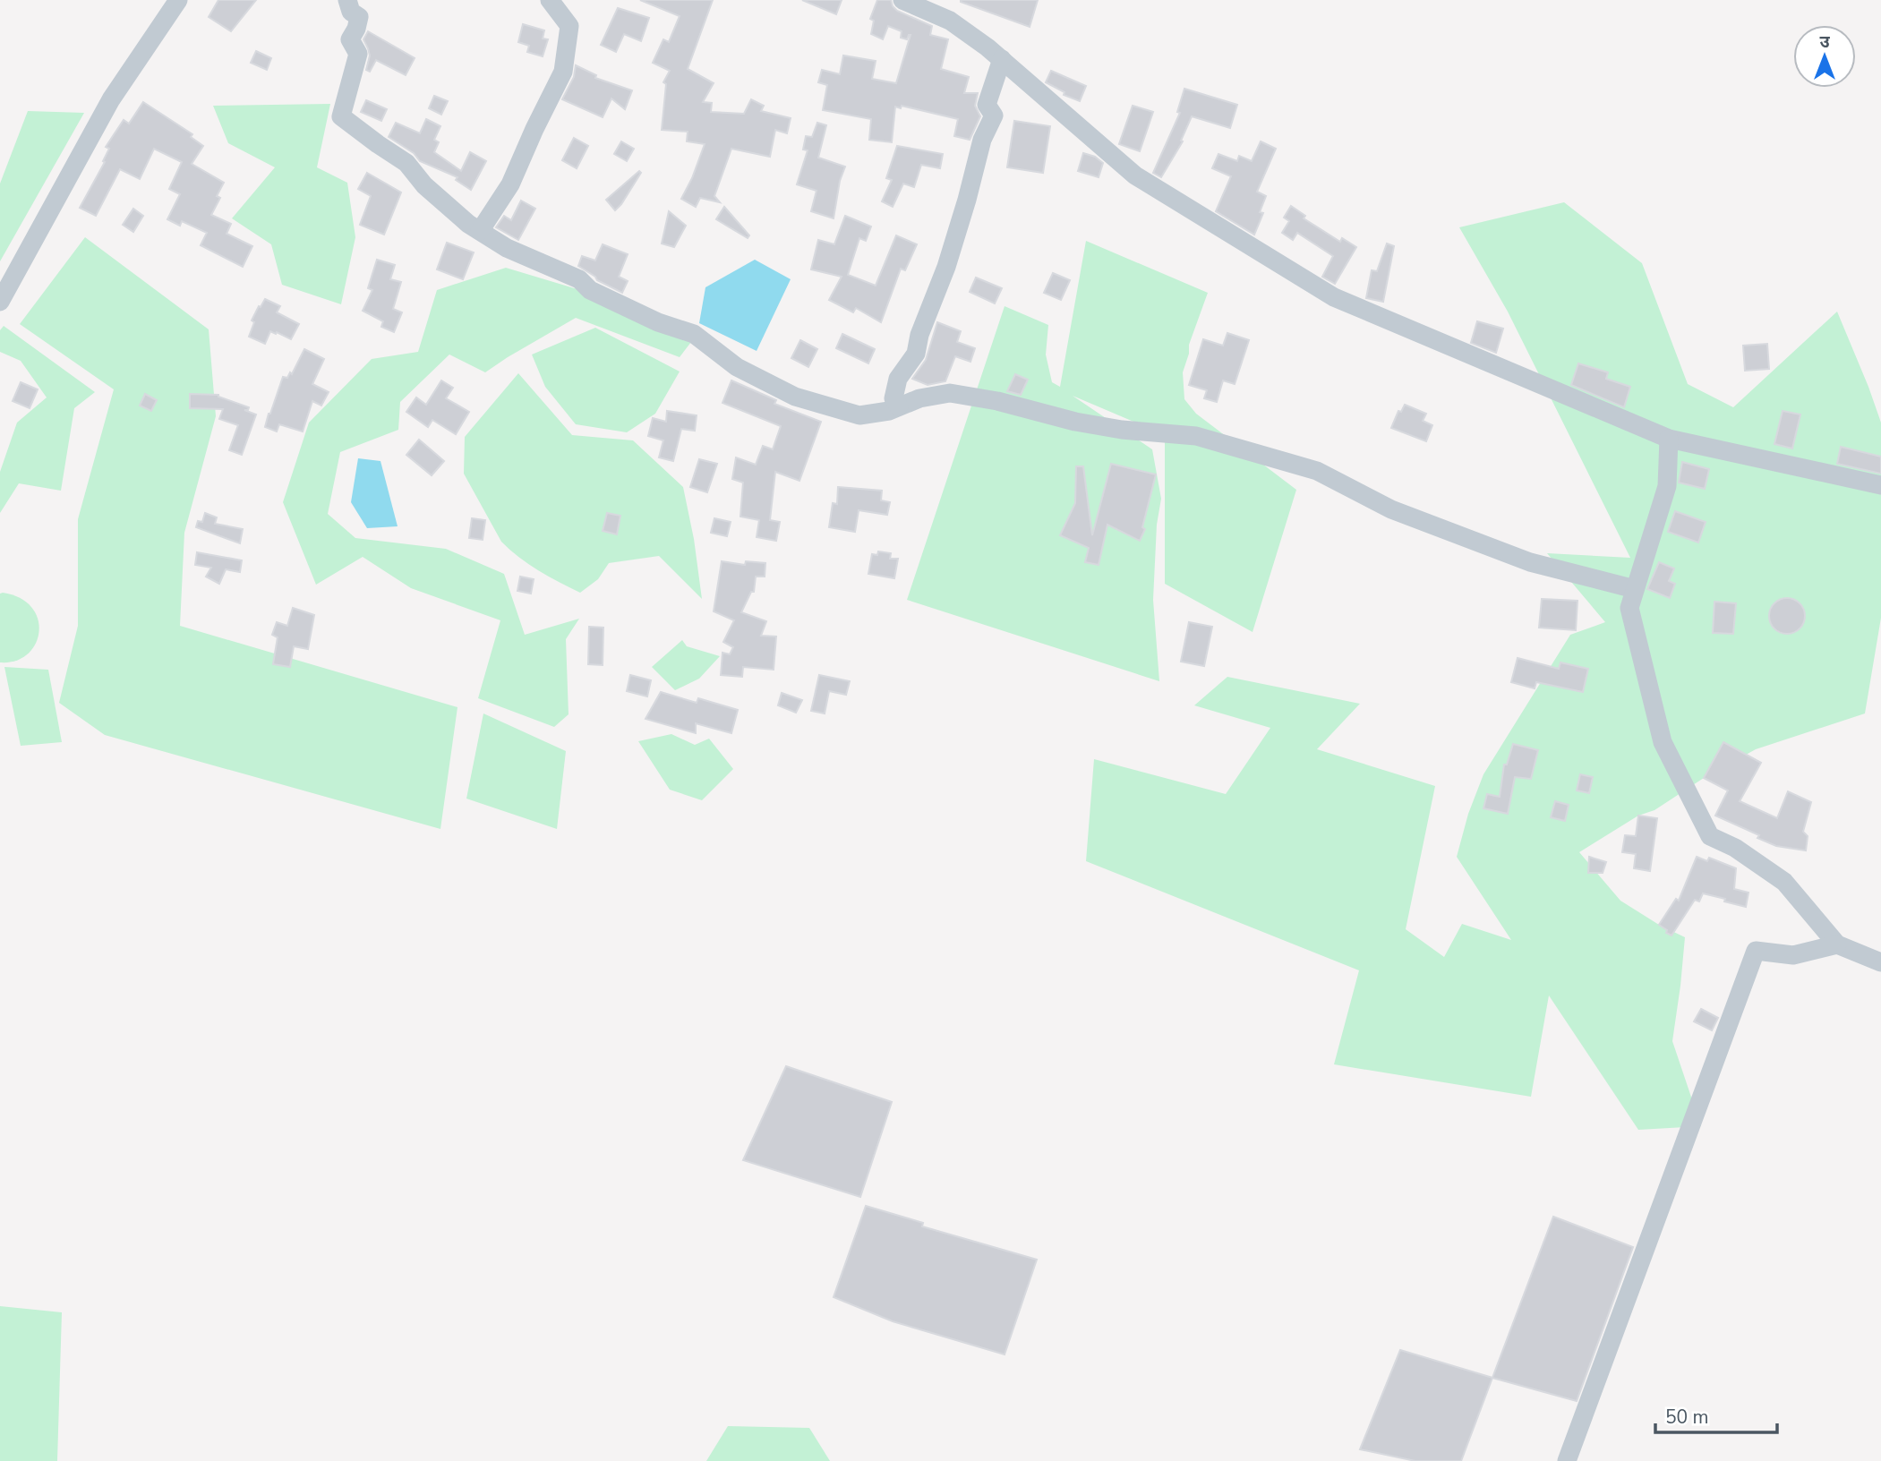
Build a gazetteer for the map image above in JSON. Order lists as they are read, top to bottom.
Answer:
{
  "scale_bar": "50 m",
  "north": "top"
}
